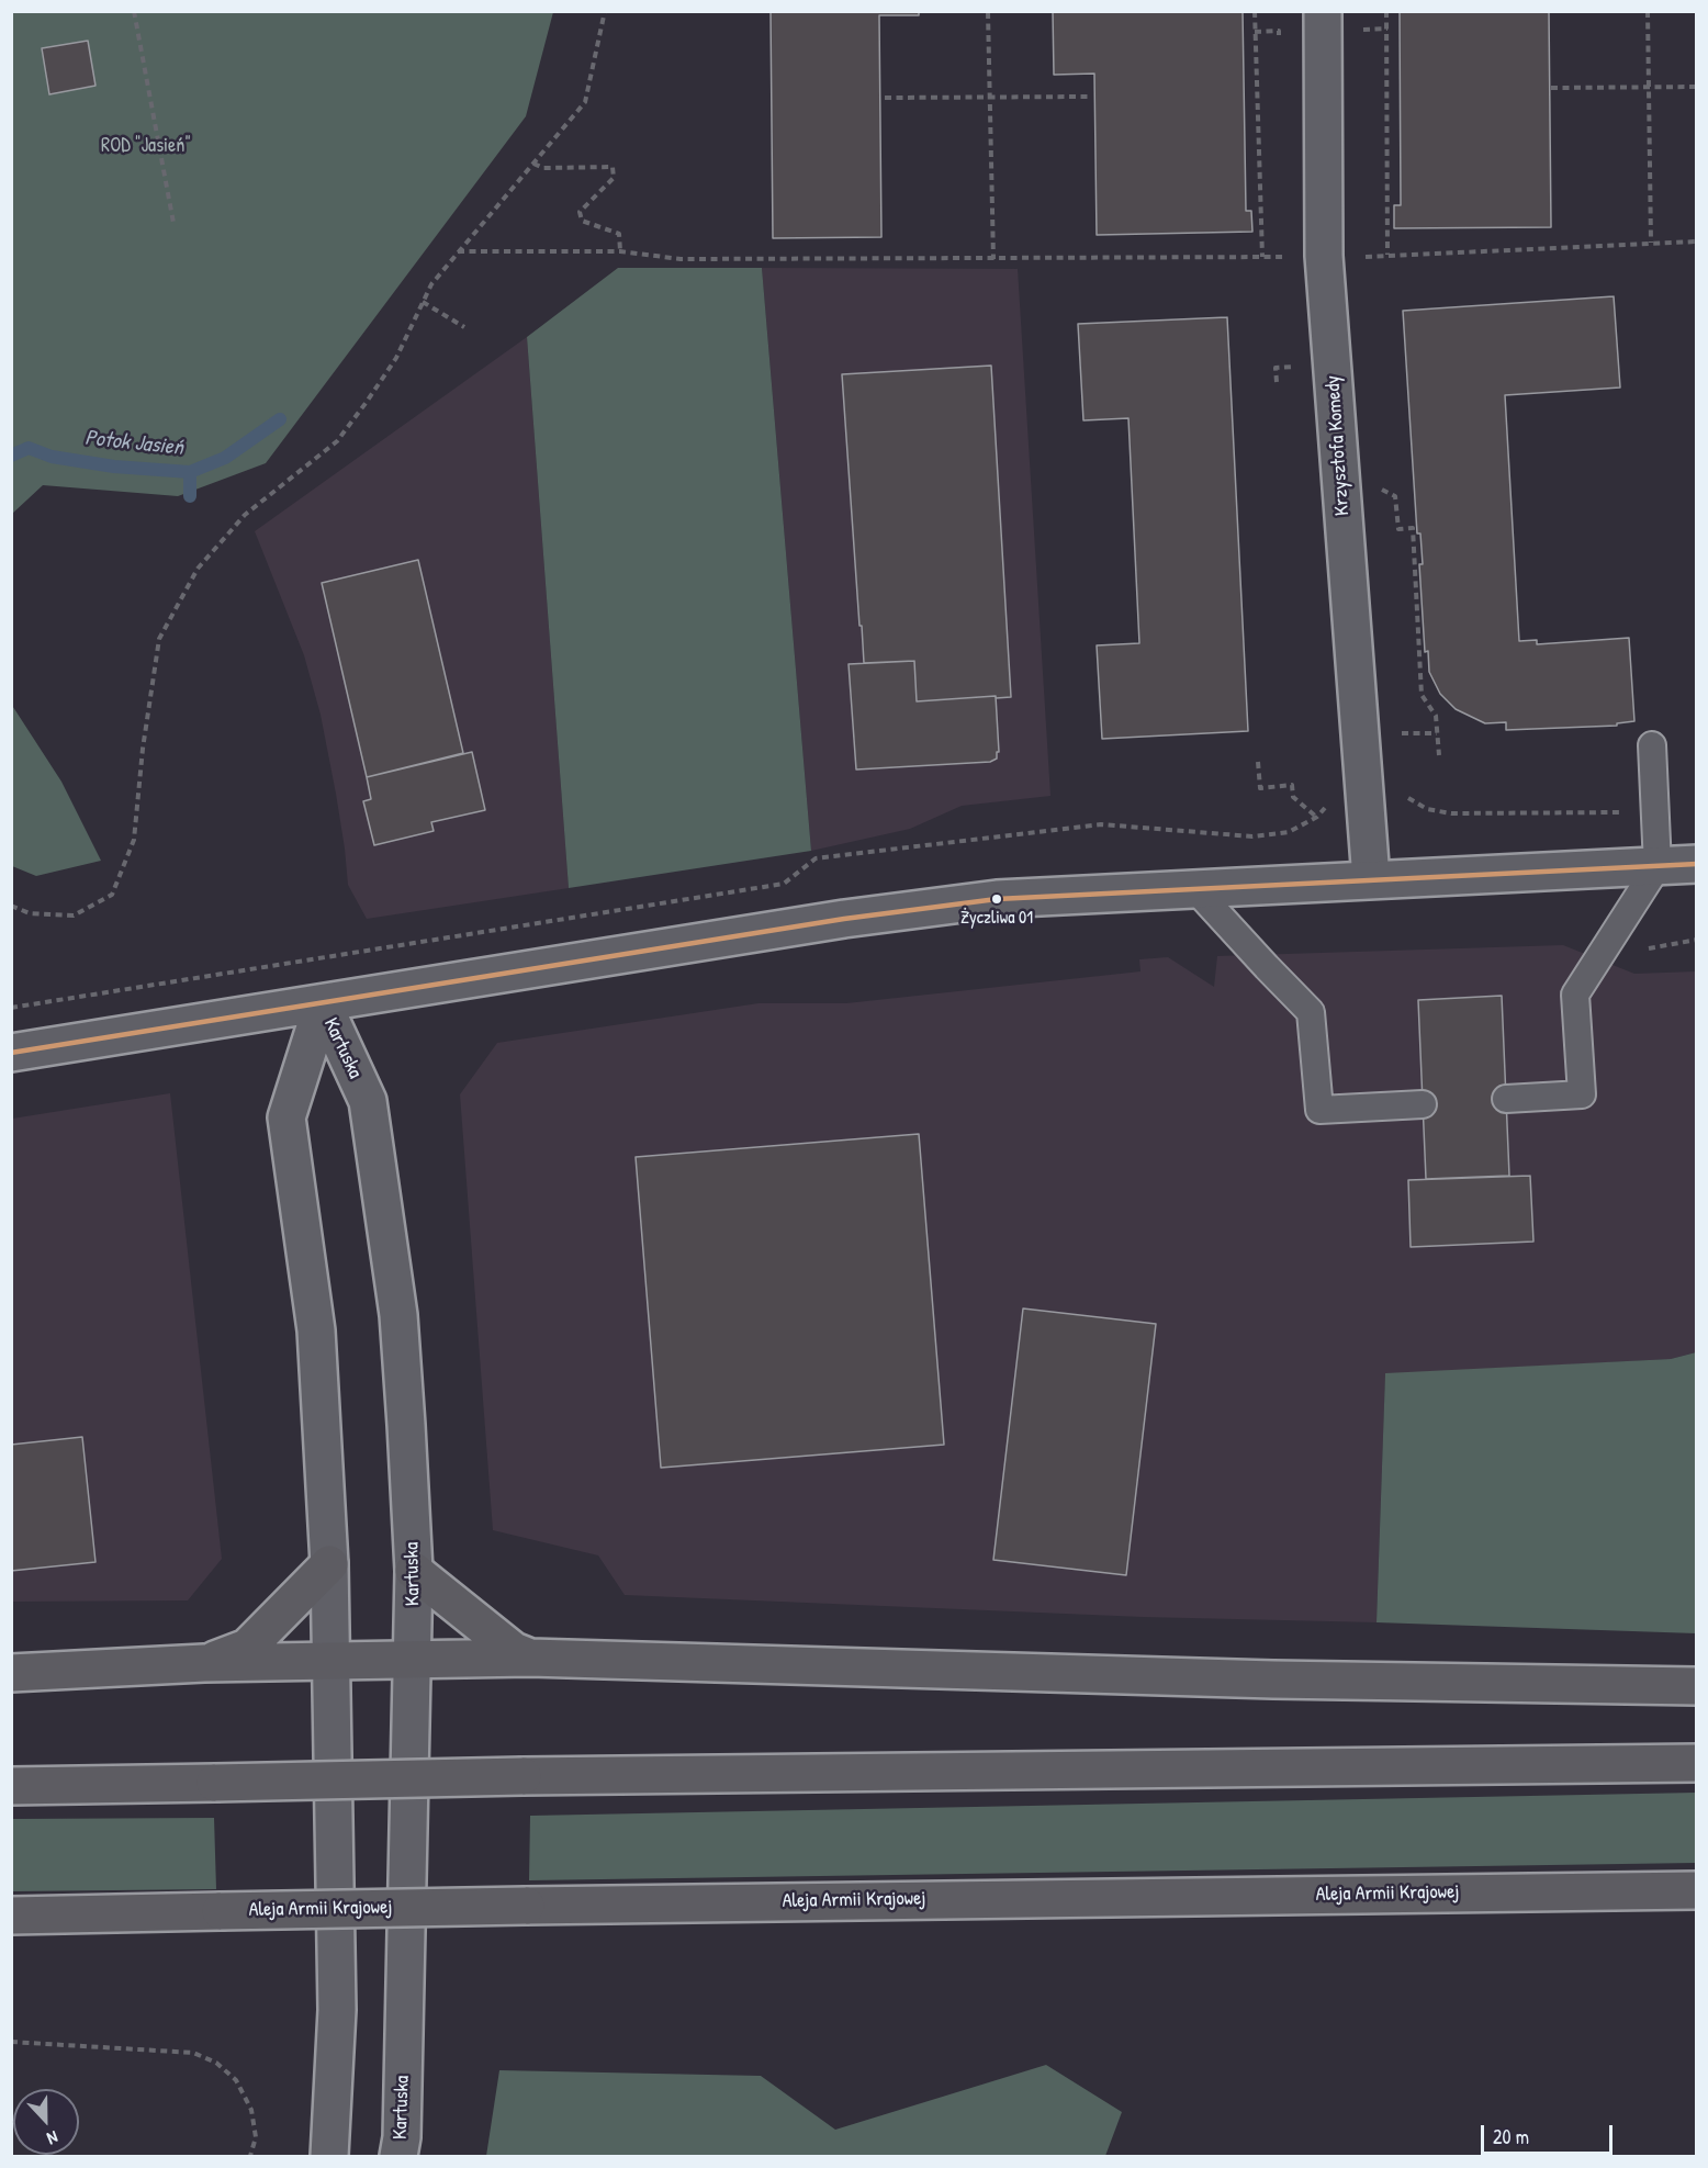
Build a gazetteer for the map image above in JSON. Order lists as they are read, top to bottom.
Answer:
{
  "streets": {
    "main road": ["Aleja Armii Krajowej"],
    "street": ["Krzysztofa Komedy", "Kartuska"]
  },
  "crossings": [
    ["Krzysztofa Komedy", "Kartuska"]
  ],
  "water": ["Potok Jasień"],
  "parks": ["ROD \"Jasień\""],
  "places": ["Życzliwa 01"],
  "scale_bar": "20 m",
  "north": "bottom"
}
